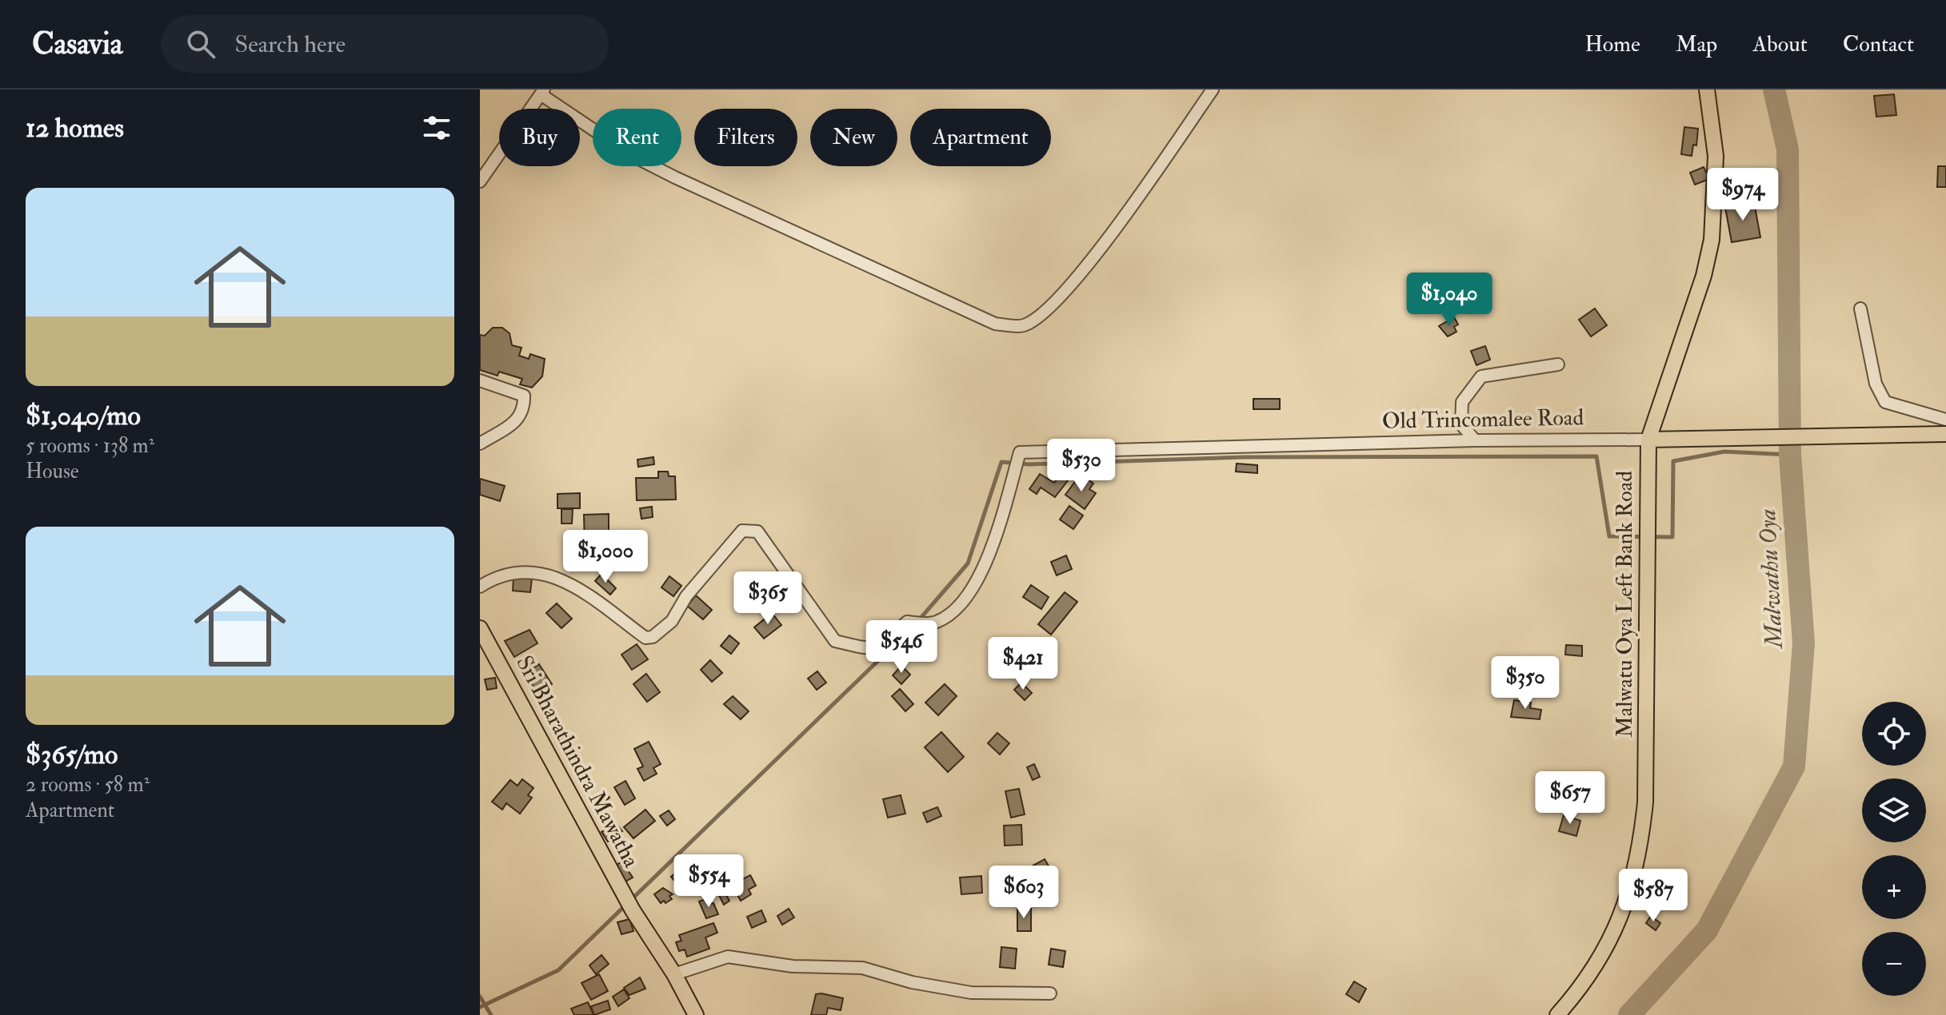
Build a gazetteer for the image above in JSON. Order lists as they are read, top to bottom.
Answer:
{
  "streets": {
    "main road": ["Old Trincomalee Road", "Malwatu Oya Left Bank Road", "Sri Bharathindra Mawatha"]
  },
  "crossings": [
    ["Old Trincomalee Road", "Malwatu Oya Left Bank Road"]
  ],
  "water": ["Malwathu Oya"],
  "page": {
    "header": "Casavia",
    "search": "Search here",
    "nav": [
      "Home",
      "Map",
      "About",
      "Contact"
    ],
    "heading": "12 homes",
    "chip": [
      "Buy",
      "Rent",
      "Filters",
      "New",
      "Apartment"
    ],
    "list": [
      {
        "name": "$1,040/mo",
        "note": "5 rooms · 138 m² · House"
      },
      {
        "name": "$365/mo",
        "note": "2 rooms · 58 m² · Apartment"
      }
    ],
    "price": [
      "$974",
      "$1,040",
      "$530",
      "$1,000",
      "$365",
      "$546",
      "$421",
      "$350",
      "$657",
      "$554",
      "$603",
      "$587"
    ],
    "map_buttons": ["+", "−"]
  }
}
